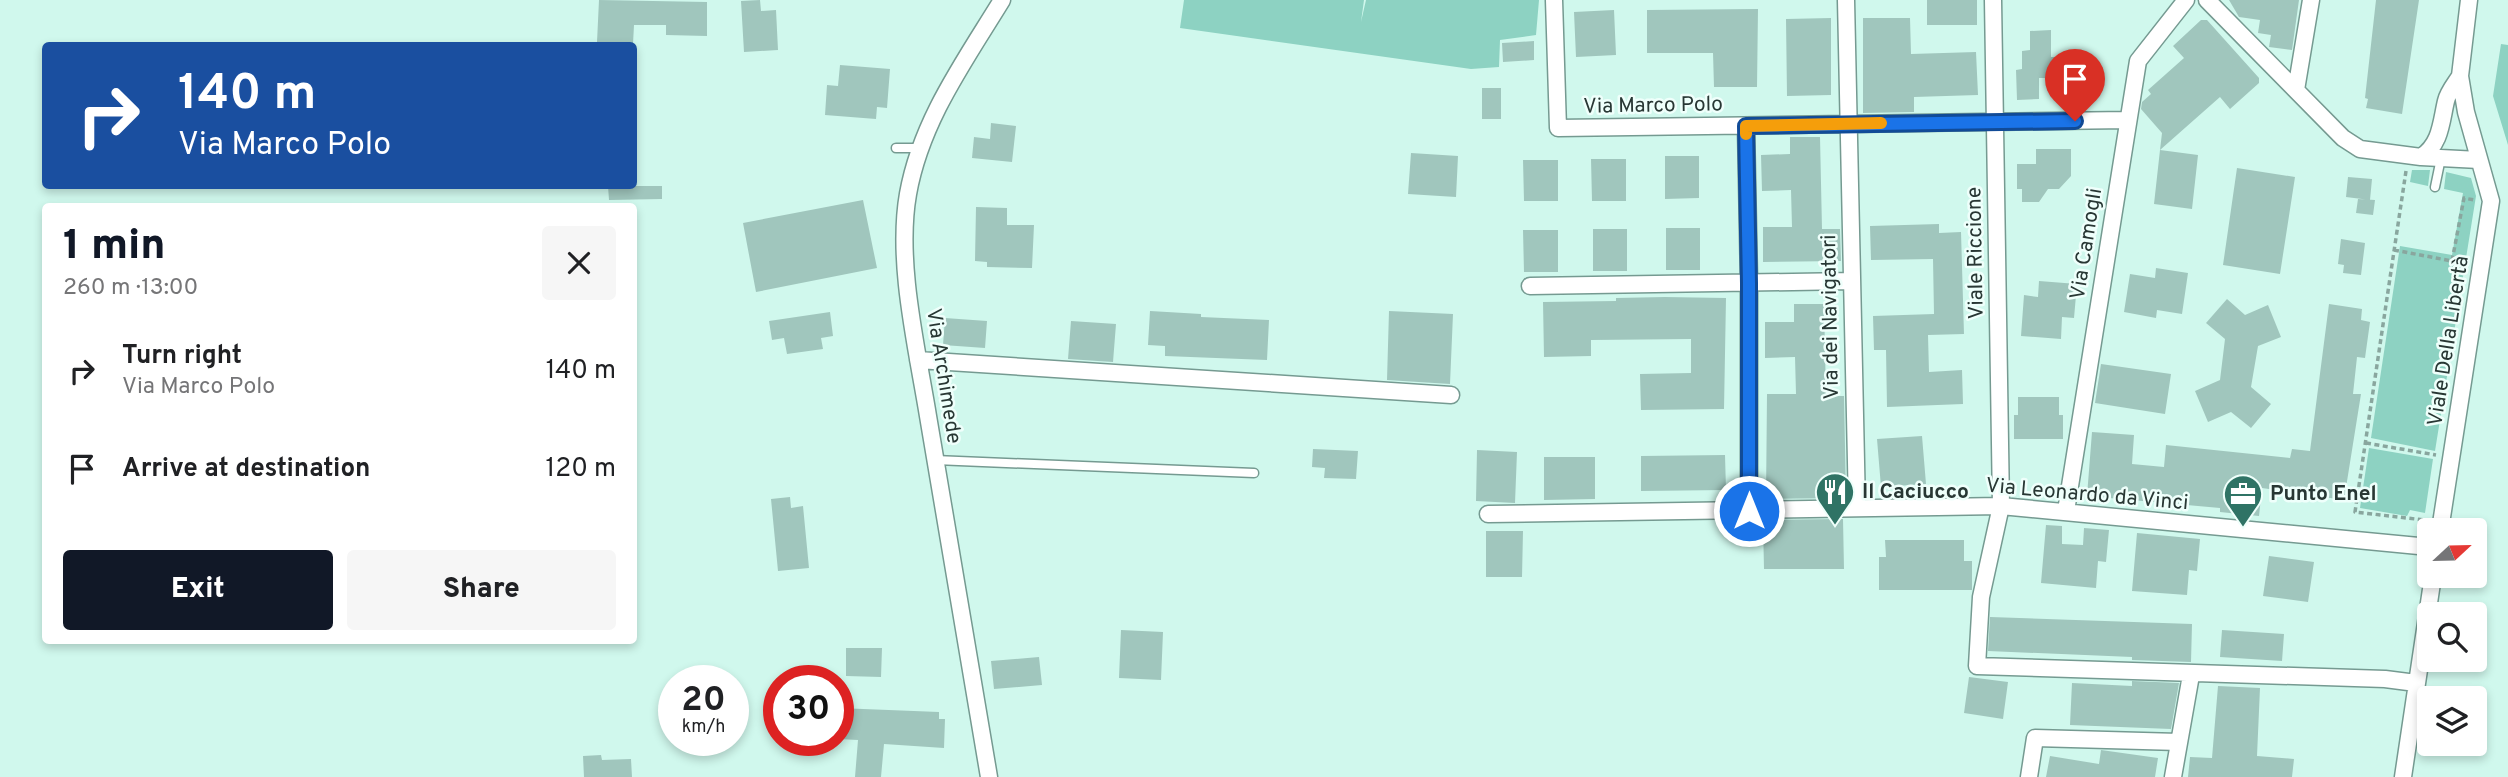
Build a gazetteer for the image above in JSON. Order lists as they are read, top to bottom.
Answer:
{
  "streets": {
    "street": [
      "Via Marco Polo",
      "Via Camogli",
      "Viale Riccione",
      "Via dei Navigatori",
      "Viale Della Libertà",
      "Via Archimede",
      "Via Leonardo da Vinci"
    ]
  },
  "crossings": [
    ["Via Marco Polo", "Via Camogli"],
    ["Via Marco Polo", "Viale Riccione"],
    ["Via Marco Polo", "Via dei Navigatori"],
    ["Via Camogli", "Via Leonardo da Vinci"],
    ["Viale Riccione", "Via Leonardo da Vinci"],
    ["Via dei Navigatori", "Via Leonardo da Vinci"]
  ],
  "places": {
    "restaurant": ["Il Caciucco"],
    "office": ["Punto Enel"]
  },
  "north": "right",
  "page": {
    "turn": ["140 m", "Via Marco Polo"],
    "heading": ["1 min", "260 m · 13:00"],
    "list": [
      {
        "name": "Turn right",
        "note": "Via Marco Polo",
        "value": "140 m"
      },
      {
        "name": "Arrive at destination",
        "value": "120 m"
      }
    ],
    "buttons": ["Exit", "Share"],
    "speed": "20 km/h",
    "limit": "30"
  }
}
